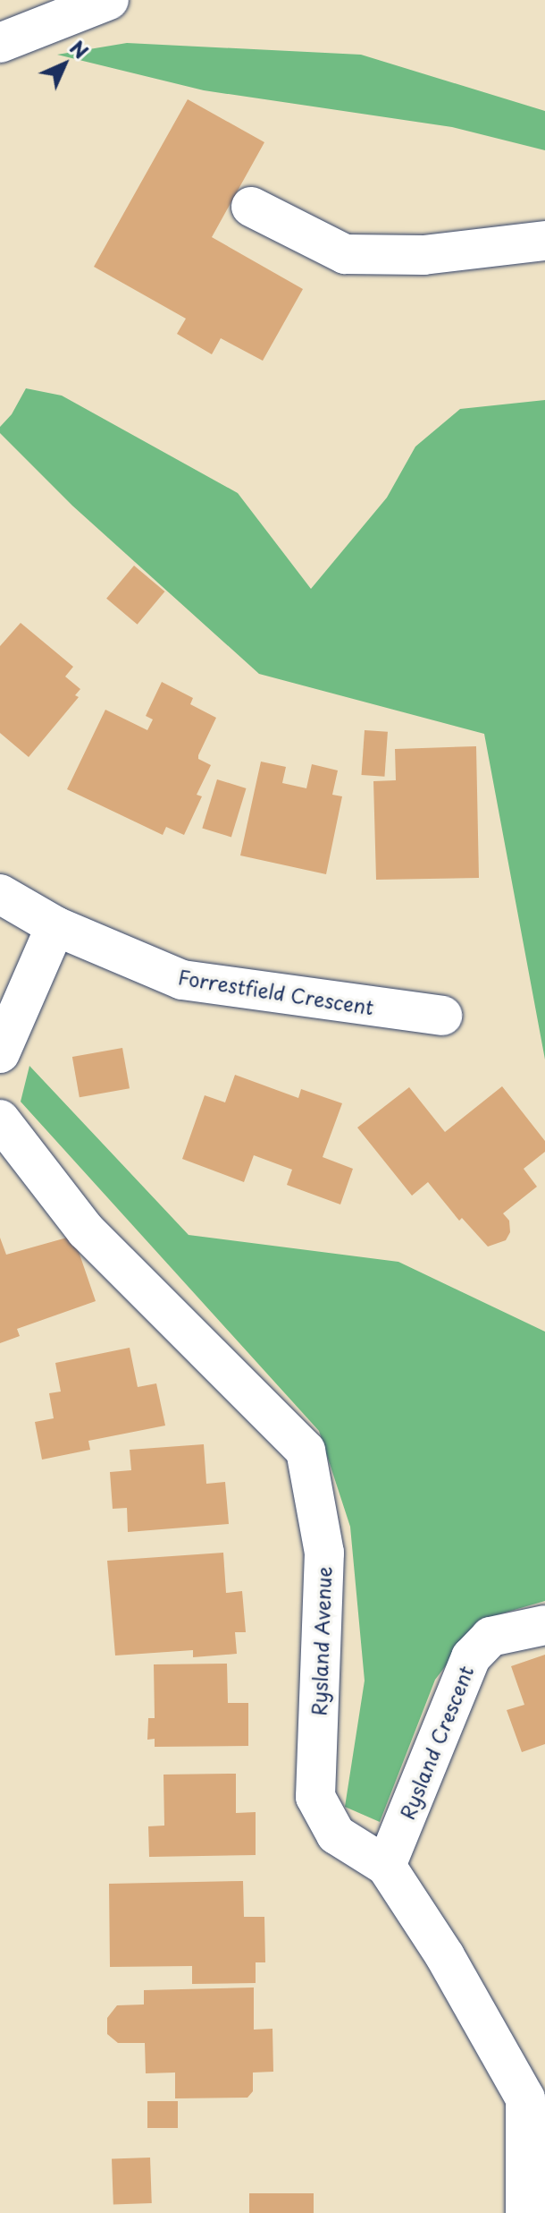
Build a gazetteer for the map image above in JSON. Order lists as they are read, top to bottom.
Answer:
{
  "streets": {
    "street": ["Forrestfield Crescent", "Rysland Avenue", "Rysland Crescent"]
  },
  "crossings": [
    ["Rysland Avenue", "Rysland Crescent"]
  ],
  "north": "top right"
}
